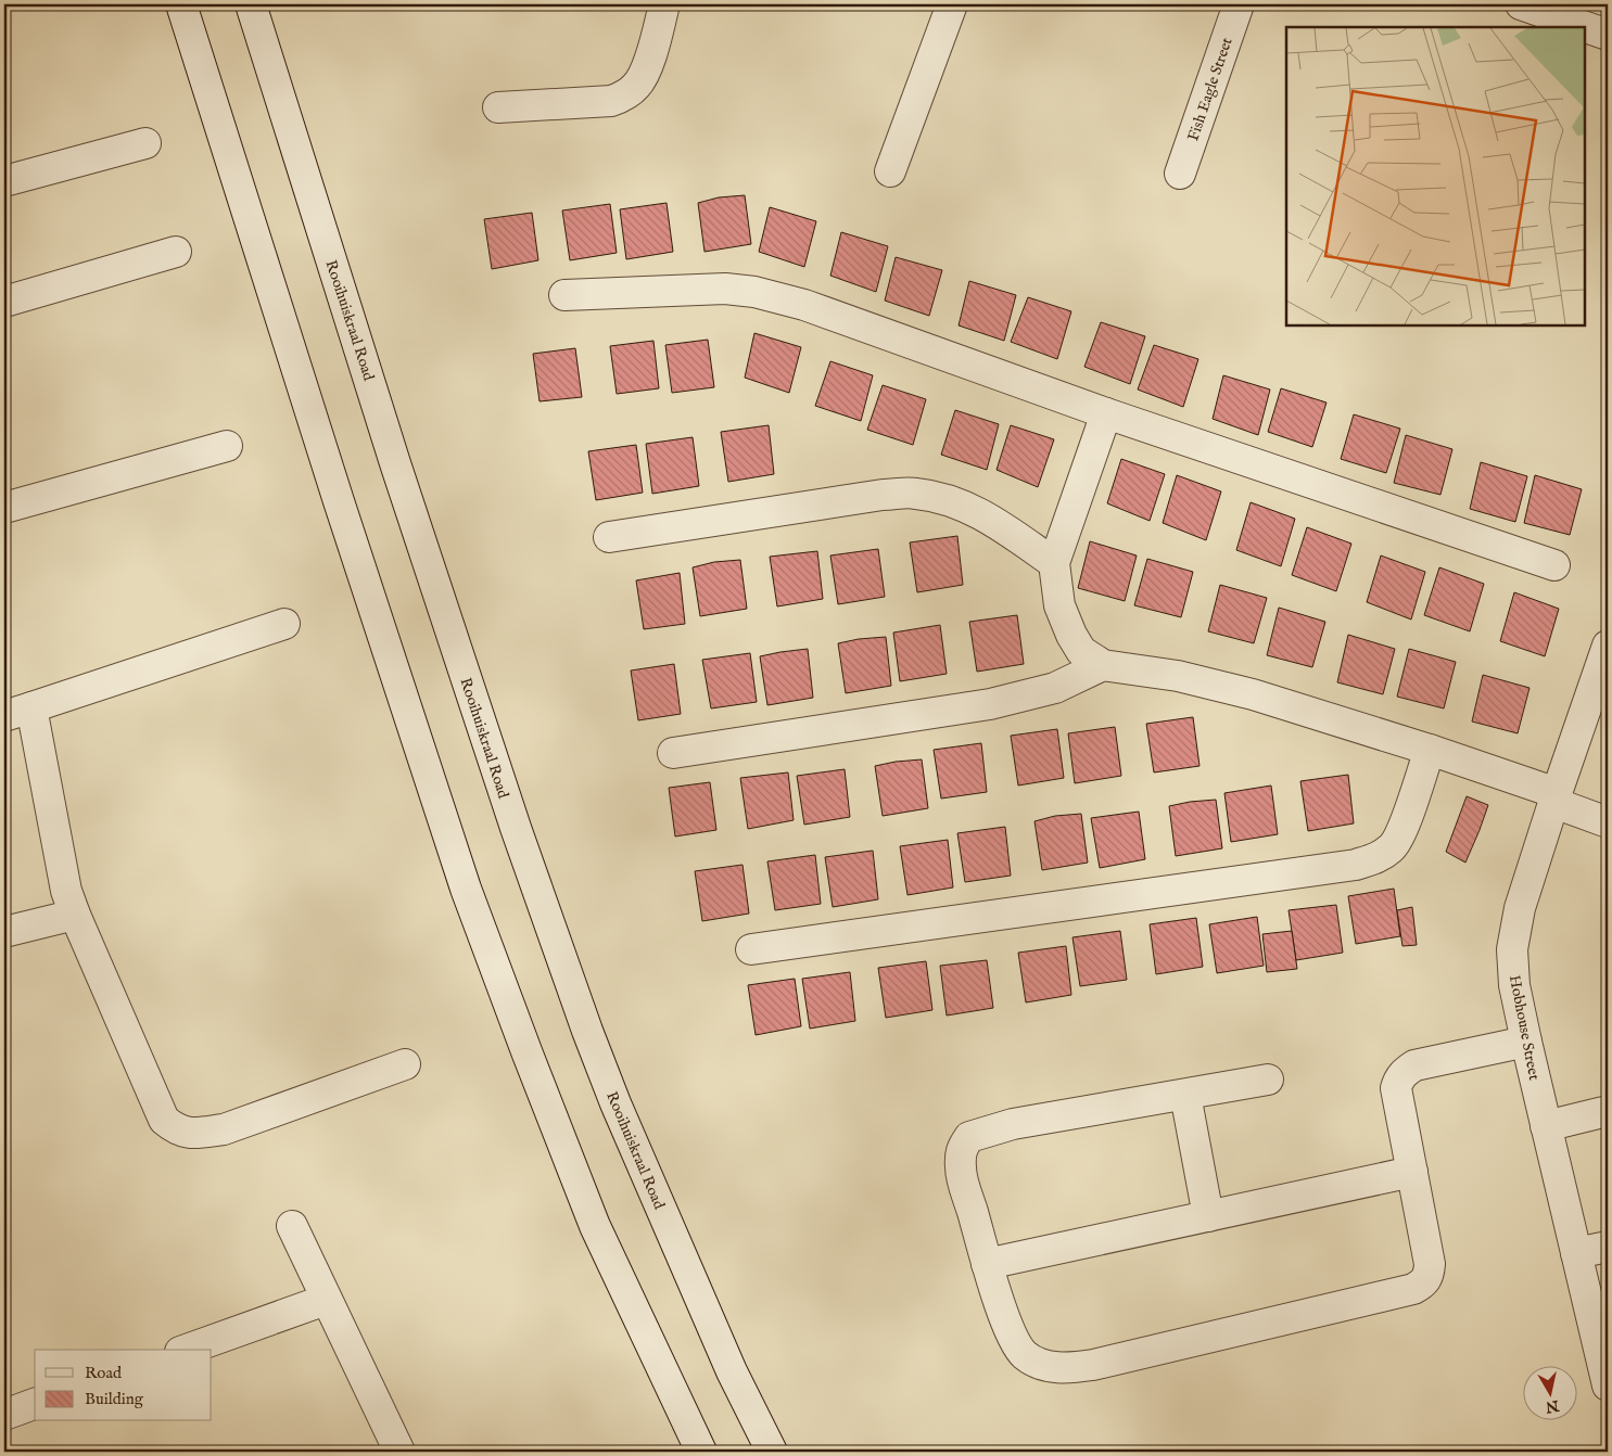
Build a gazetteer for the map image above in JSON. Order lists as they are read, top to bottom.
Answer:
{
  "streets": {
    "street": ["Fish Eagle Street", "Rooihuiskraal Road", "Hobhouse Street"]
  },
  "legend": ["Road", "Building"],
  "north": "bottom"
}
